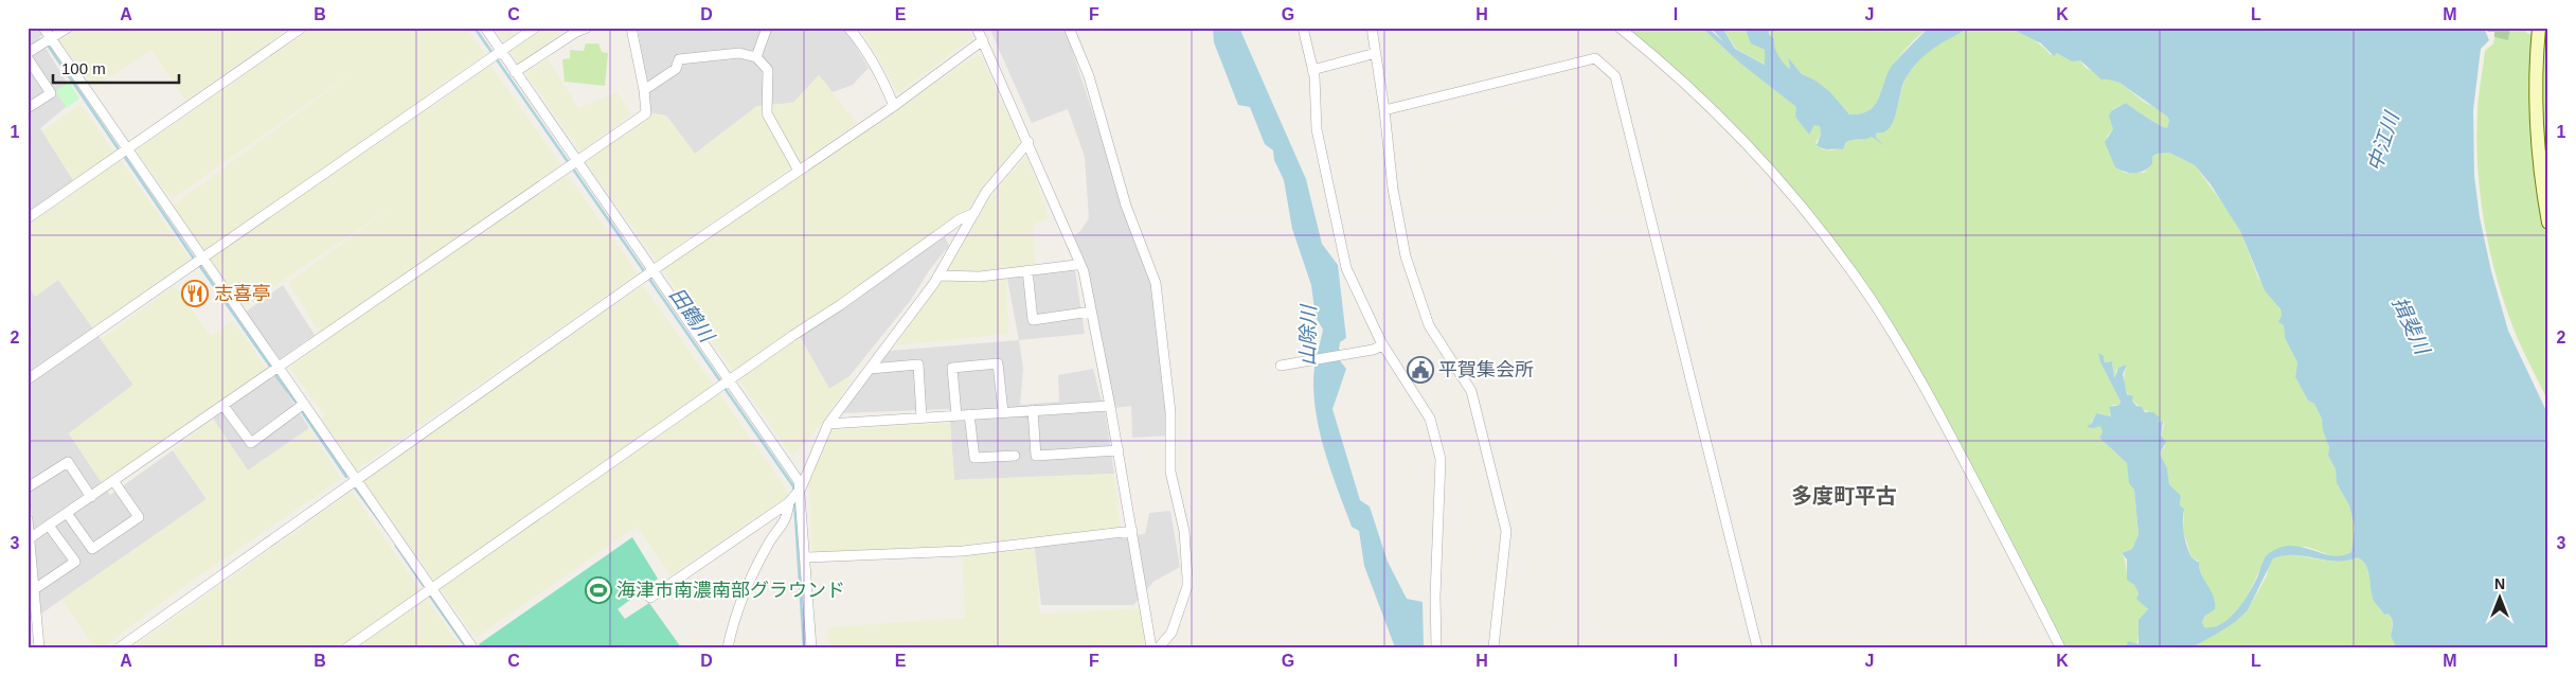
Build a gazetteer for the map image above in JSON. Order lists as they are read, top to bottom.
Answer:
{
  "districts": ["多度町平古"],
  "water": [
    "中江川",
    "田鶴川",
    "揖斐川",
    "山除川"
  ],
  "places": {
    "restaurant": ["志喜亭"],
    "public building": ["平賀集会所"],
    "sports": ["海津市南濃南部グラウンド"]
  },
  "scale_bar": "100 m",
  "north": "top",
  "grid": {
    "columns": [
      "A",
      "B",
      "C",
      "D",
      "E",
      "F",
      "G",
      "H",
      "I",
      "J",
      "K",
      "L",
      "M"
    ],
    "rows": ["1", "2", "3"]
  }
}
